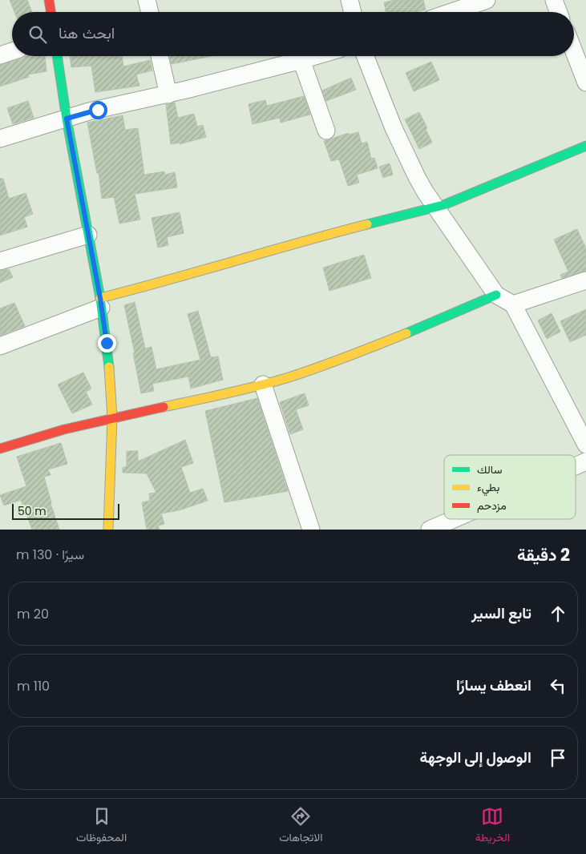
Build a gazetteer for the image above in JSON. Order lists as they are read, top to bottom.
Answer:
{
  "legend": ["سالك", "بطيء", "مزدحم"],
  "scale_bar": "50 m",
  "page": {
    "search": "ابحث هنا",
    "scale": "50 m",
    "heading": ["2 دقيقة", "سيرًا · 130 m"],
    "list": [
      ["تابع السير", "20 m"],
      ["انعطف يسارًا", "110 m"],
      "الوصول إلى الوجهة"
    ],
    "nav": ["الخريطة", "الاتجاهات", "المحفوظات"]
  }
}
